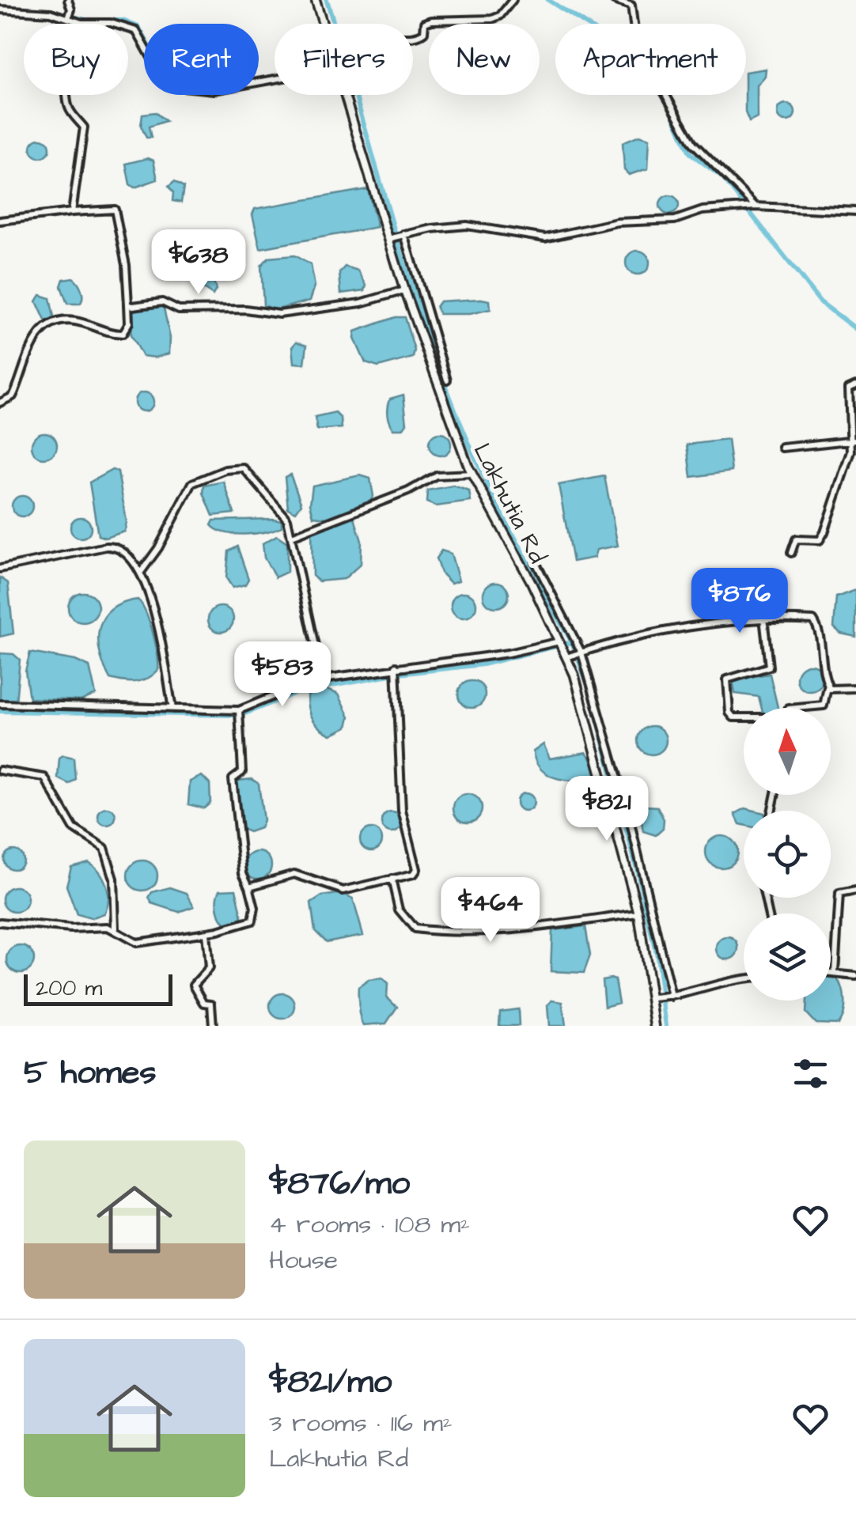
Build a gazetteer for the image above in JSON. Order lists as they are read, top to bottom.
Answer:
{
  "streets": {
    "street": ["Lakhutia Rd"]
  },
  "scale_bar": "200 m",
  "north": "top",
  "page": {
    "chip": [
      "Buy",
      "Rent",
      "Filters",
      "New",
      "Apartment"
    ],
    "price": [
      "$638",
      "$876",
      "$583",
      "$821",
      "$464"
    ],
    "scale": "200 m",
    "heading": "5 homes",
    "list": [
      {
        "name": "$876/mo",
        "note": "4 rooms · 108 m² · House"
      },
      {
        "name": "$821/mo",
        "note": "3 rooms · 116 m² · Lakhutia Rd"
      }
    ]
  }
}
